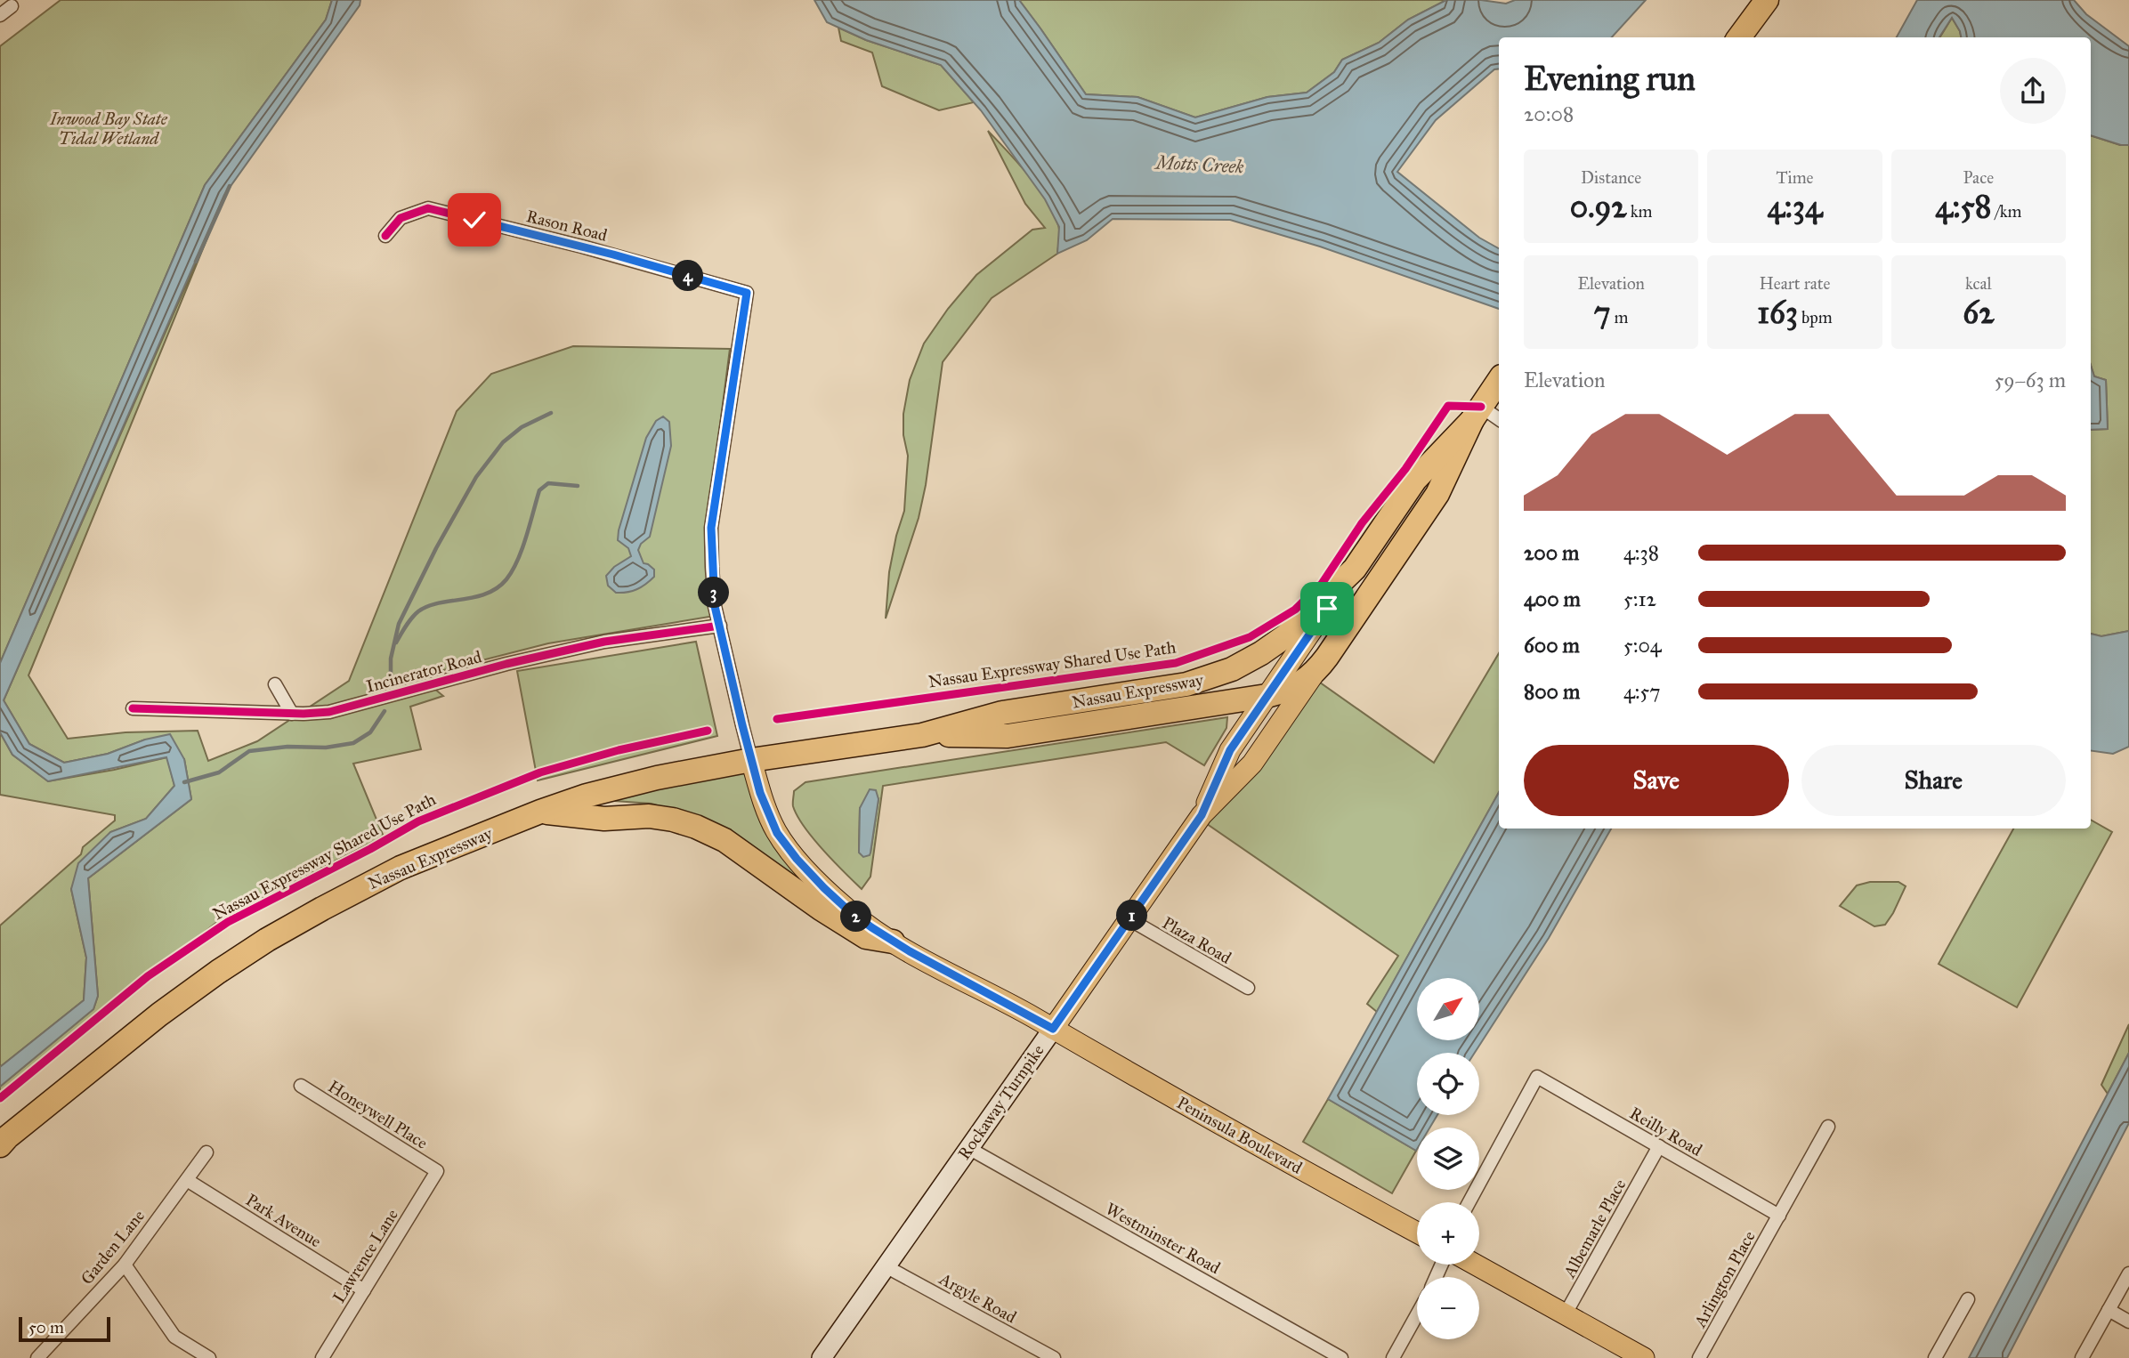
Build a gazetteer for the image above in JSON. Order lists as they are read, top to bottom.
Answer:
{
  "streets": {
    "highway": ["Nassau Expressway", "Rockaway Turnpike"],
    "main road": ["Peninsula Boulevard"],
    "street": [
      "Rason Road",
      "Incinerator Road",
      "Plaza Road",
      "Honeywell Place",
      "Reilly Road",
      "Park Avenue",
      "Albemarle Place",
      "Westminster Road",
      "Garden Lane",
      "Lawrence Lane",
      "Arlington Place",
      "Argyle Road"
    ],
    "cycle path": ["Nassau Expressway Shared Use Path"]
  },
  "crossings": [
    ["Rason Road", "Incinerator Road"],
    ["Nassau Expressway", "Rockaway Turnpike"],
    ["Nassau Expressway", "Peninsula Boulevard"],
    ["Plaza Road", "Rockaway Turnpike"],
    ["Rockaway Turnpike", "Peninsula Boulevard"],
    ["Rockaway Turnpike", "Westminster Road"],
    ["Rockaway Turnpike", "Argyle Road"],
    ["Honeywell Place", "Lawrence Lane"],
    ["Reilly Road", "Albemarle Place"],
    ["Reilly Road", "Arlington Place"],
    ["Park Avenue", "Garden Lane"],
    ["Park Avenue", "Lawrence Lane"]
  ],
  "water": ["Motts Creek"],
  "parks": ["Inwood Bay State Tidal Wetland"],
  "scale_bar": "50 m",
  "north": "top right",
  "page": {
    "heading": ["Evening run", "20:08"],
    "stats": [
      ["Distance", "0.92 km"],
      ["Time", "4:34"],
      ["Pace", "4:58 /km"],
      ["Elevation", "7 m"],
      ["Heart rate", "163 bpm"],
      ["kcal", "62"]
    ],
    "pins": [
      "4",
      "3",
      "1",
      "2"
    ],
    "chart": ["Elevation", "59–63 m"],
    "list": [
      {
        "name": "200 m",
        "note": "4:38"
      },
      {
        "name": "400 m",
        "note": "5:12"
      },
      {
        "name": "600 m",
        "note": "5:04"
      },
      {
        "name": "800 m",
        "note": "4:57"
      }
    ],
    "buttons": ["Save", "Share"],
    "map_buttons": ["+", "−"],
    "scale": "50 m"
  }
}
